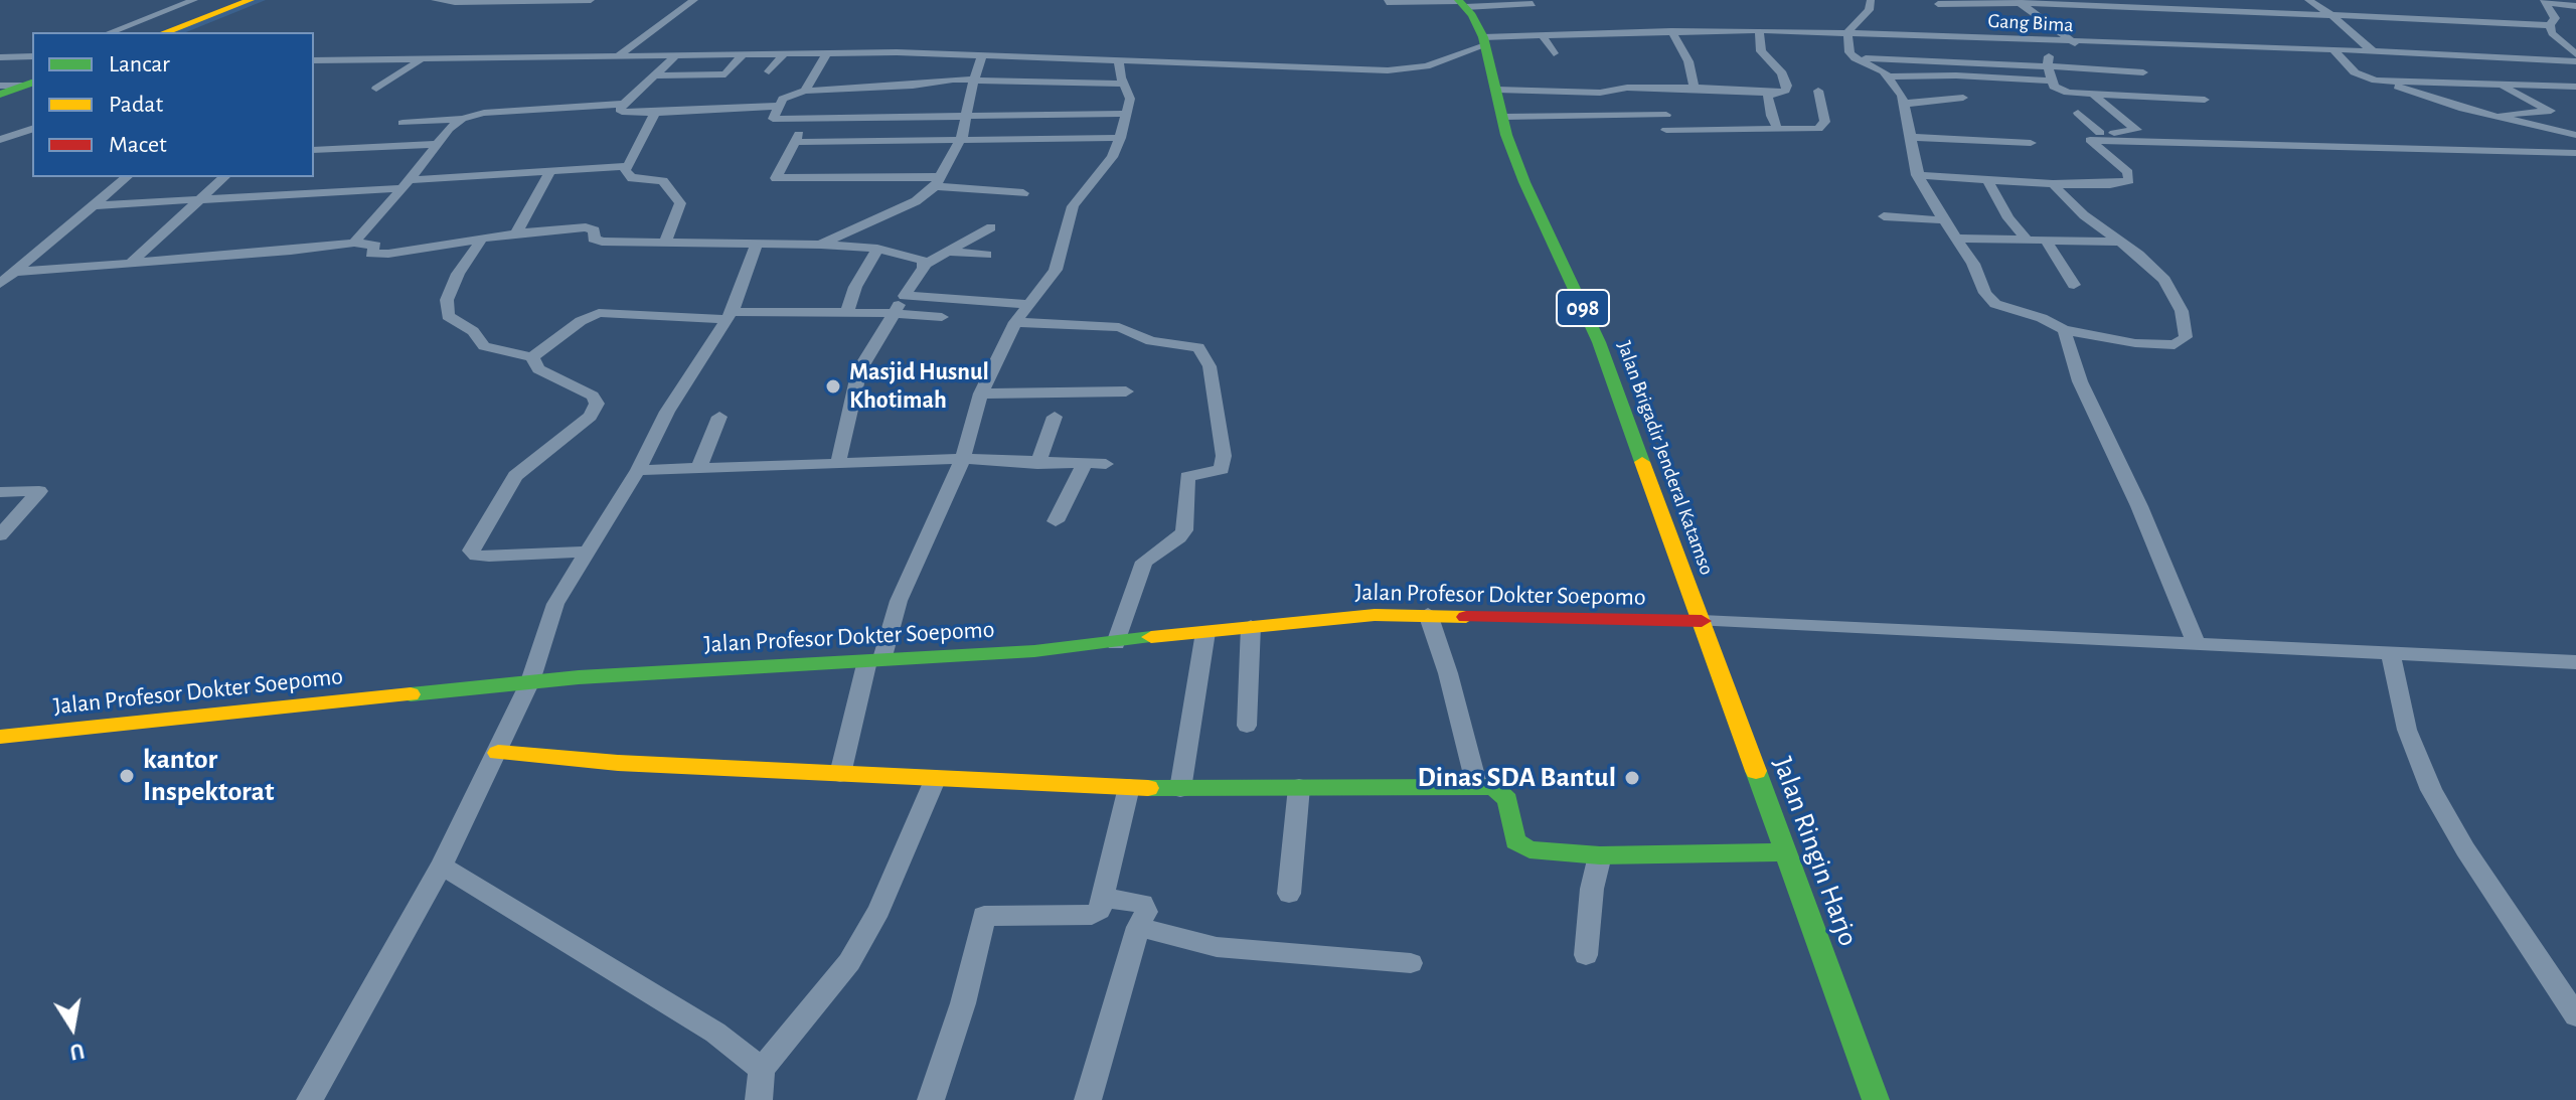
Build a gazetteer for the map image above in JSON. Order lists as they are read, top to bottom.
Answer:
{
  "streets": {
    "main road": [
      "098",
      "Jalan Brigadir Jenderal Katamso",
      "Jalan Profesor Dokter Soepomo",
      "Jalan Ringin Harjo"
    ],
    "street": ["Gang Bima"]
  },
  "crossings": [
    ["Gang Bima", "Jalan Brigadir Jenderal Katamso"],
    ["Jalan Brigadir Jenderal Katamso", "Jalan Profesor Dokter Soepomo"],
    ["Jalan Brigadir Jenderal Katamso", "Jalan Ringin Harjo"],
    ["Jalan Profesor Dokter Soepomo", "Jalan Ringin Harjo"]
  ],
  "places": ["Masjid Husnul Khotimah", "kantor Inspektorat", "Dinas SDA Bantul"],
  "legend": ["Lancar", "Padat", "Macet"],
  "north": "bottom"
}
